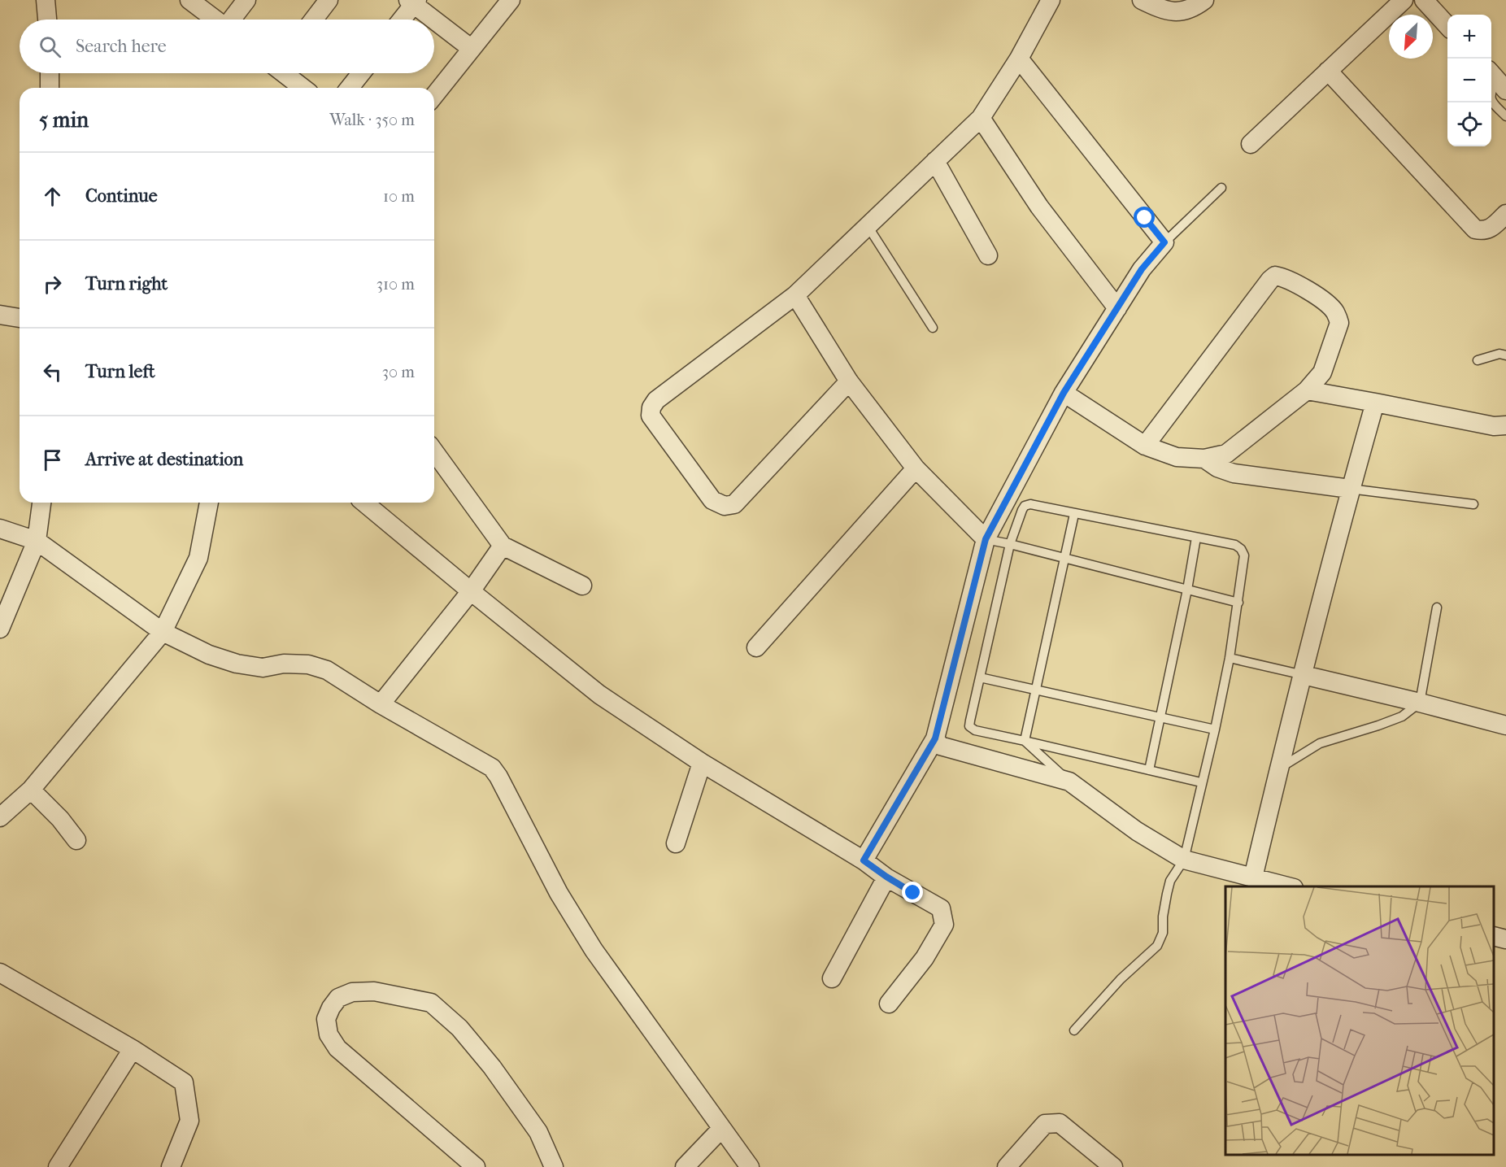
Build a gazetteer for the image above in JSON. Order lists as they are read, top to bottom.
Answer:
{
  "north": "bottom left",
  "page": {
    "map_buttons": ["+", "−"],
    "search": "Search here",
    "heading": ["5 min", "Walk · 350 m"],
    "list": [
      ["Continue", "10 m"],
      ["Turn right", "310 m"],
      ["Turn left", "30 m"],
      "Arrive at destination"
    ]
  }
}
